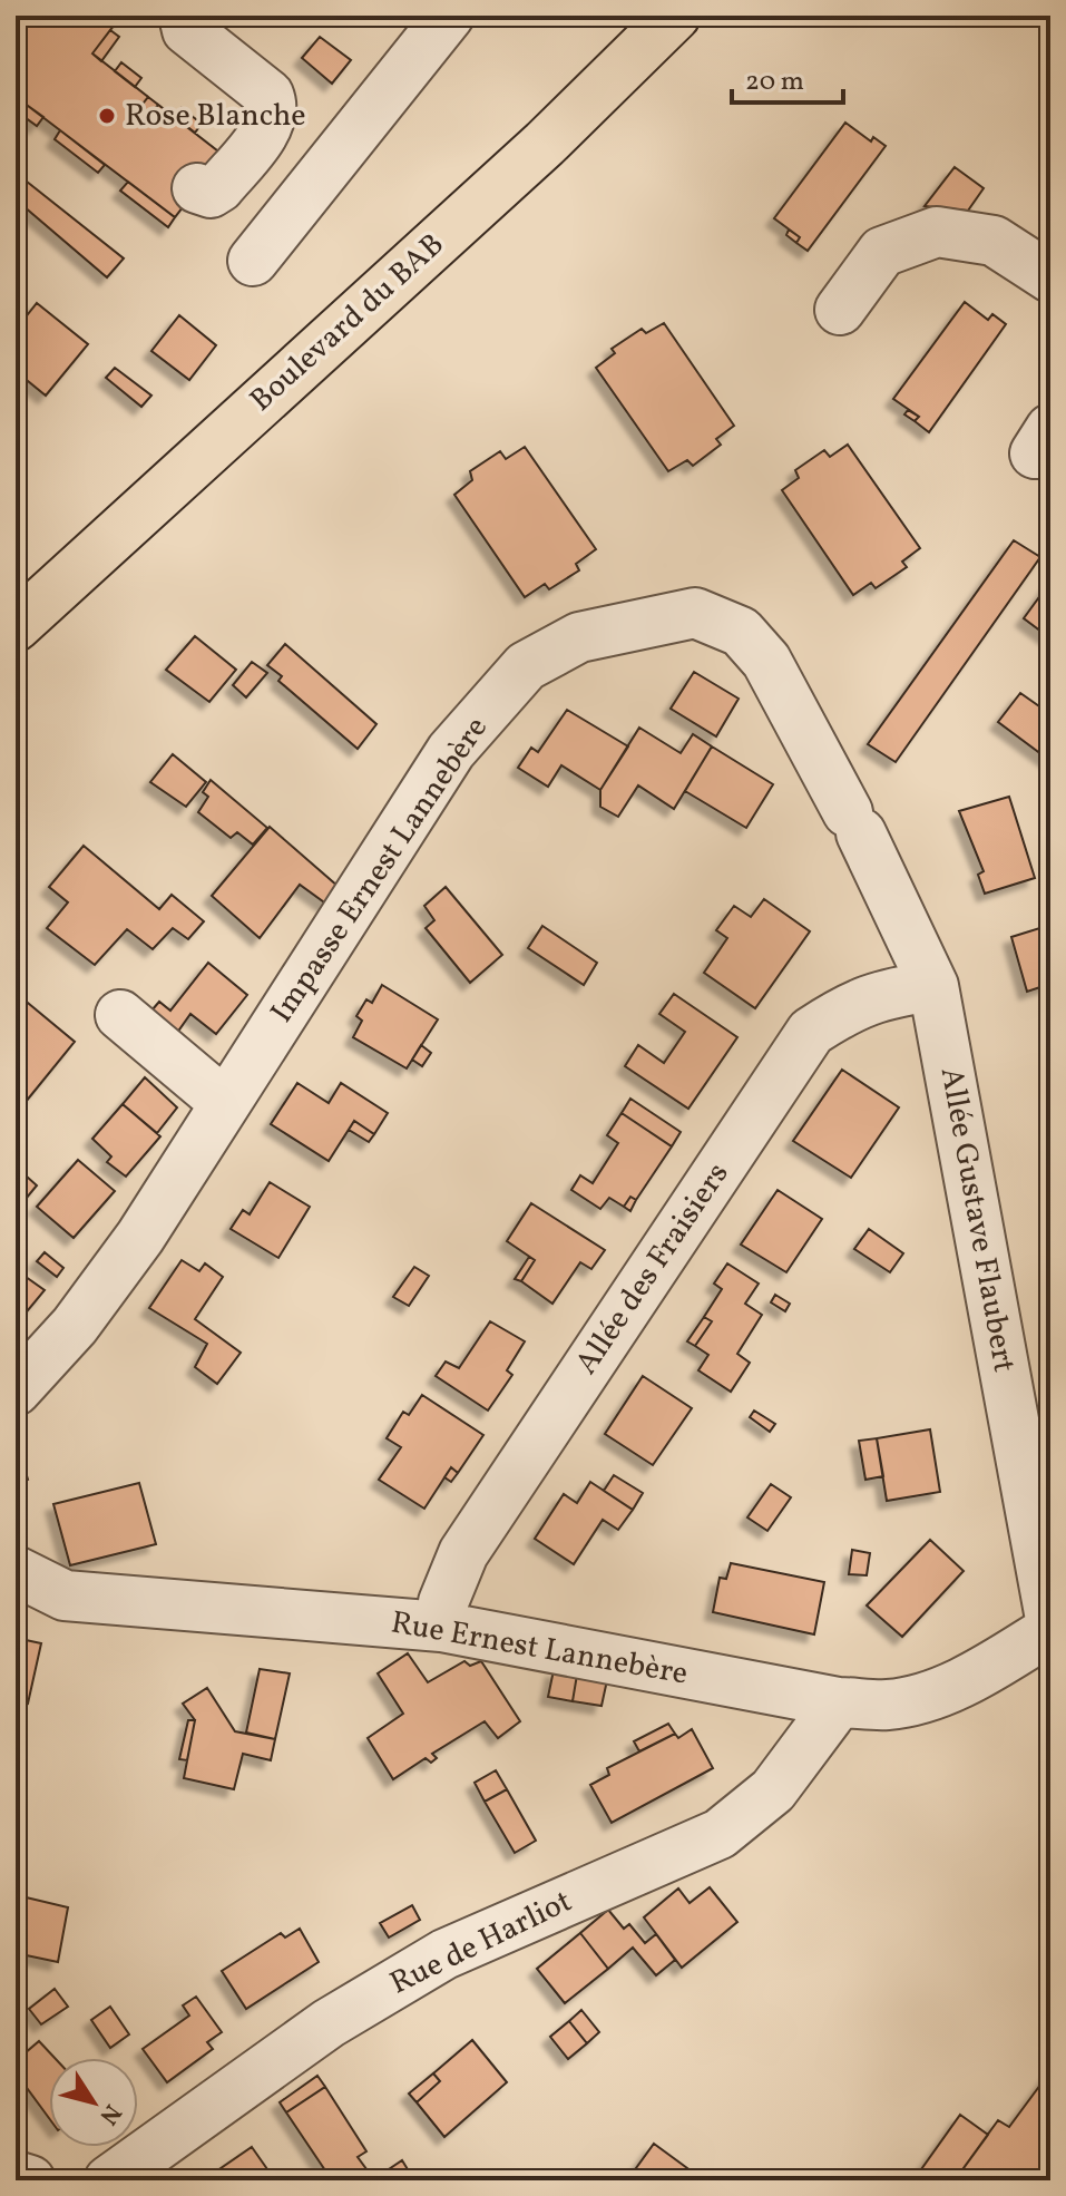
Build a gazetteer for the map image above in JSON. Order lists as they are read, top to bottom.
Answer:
{
  "streets": {
    "main road": ["Boulevard du BAB"],
    "street": [
      "Impasse Ernest Lannebère",
      "Allée Gustave Flaubert",
      "Allée des Fraisiers",
      "Rue Ernest Lannebère",
      "Rue de Harliot"
    ]
  },
  "crossings": [
    ["Impasse Ernest Lannebère", "Allée Gustave Flaubert"],
    ["Allée Gustave Flaubert", "Allée des Fraisiers"],
    ["Allée des Fraisiers", "Rue Ernest Lannebère"],
    ["Rue Ernest Lannebère", "Rue de Harliot"]
  ],
  "places": ["Rose Blanche"],
  "scale_bar": "20 m",
  "north": "bottom right"
}
